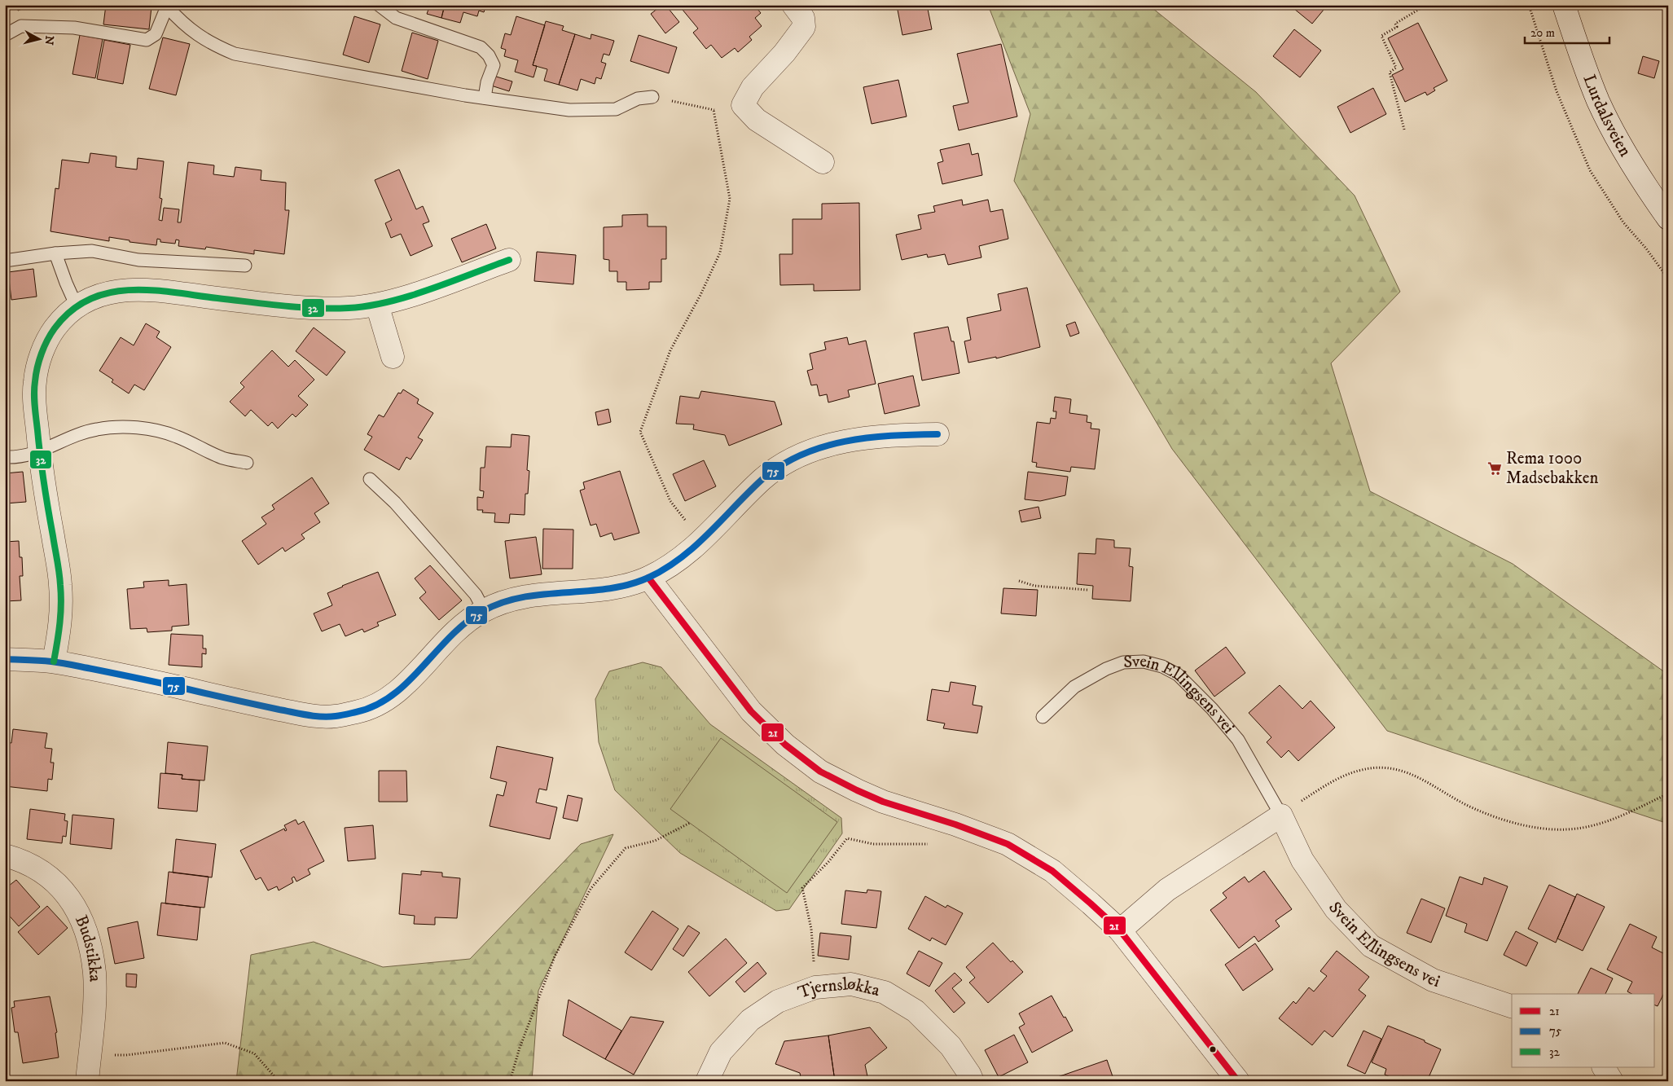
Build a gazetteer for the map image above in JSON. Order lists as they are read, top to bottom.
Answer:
{
  "streets": {
    "street": [
      "Lurdalsveien",
      "Svein Ellingsens vei",
      "Budstikka",
      "Tjernsløkka"
    ]
  },
  "places": {
    "supermarket": ["Rema 1000 Madsebakken"]
  },
  "lines": ["transit line 32", "transit line 75", "transit line 21"],
  "legend": ["21", "75", "32"],
  "scale_bar": "20 m",
  "north": "right"
}
